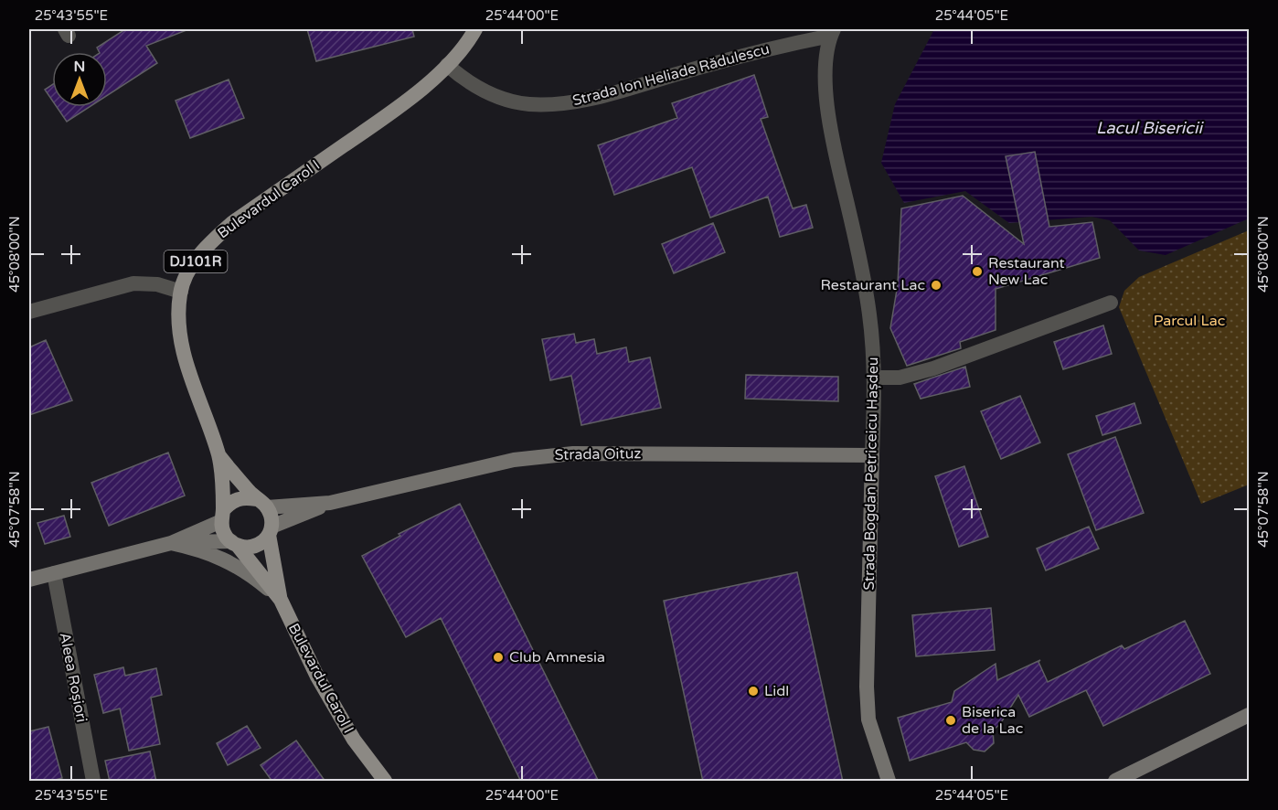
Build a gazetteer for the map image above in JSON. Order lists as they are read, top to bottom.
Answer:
{
  "streets": {
    "main road": [
      "Bulevardul Carol I",
      "DJ101R",
      "Strada Oituz",
      "Strada Bogdan Petriceicu Hașdeu"
    ],
    "street": ["Strada Ion Heliade Rădulescu", "Aleea Roșiori"]
  },
  "crossings": [
    ["Strada Ion Heliade Rădulescu", "Bulevardul Carol I"],
    ["Strada Ion Heliade Rădulescu", "Strada Bogdan Petriceicu Hașdeu"],
    ["Bulevardul Carol I", "Strada Oituz"],
    ["Strada Oituz", "Strada Bogdan Petriceicu Hașdeu"]
  ],
  "water": ["Lacul Bisericii"],
  "parks": ["Parcul Lac"],
  "places": [
    "Restaurant New Lac",
    "Restaurant Lac",
    "Club Amnesia",
    "Lidl",
    "Biserica de la Lac"
  ],
  "north": "top",
  "coordinates": [
    "25°43'55\"E",
    "25°44'00\"E",
    "25°44'05\"E",
    "45°08'00\"N",
    "45°07'58\"N"
  ]
}
